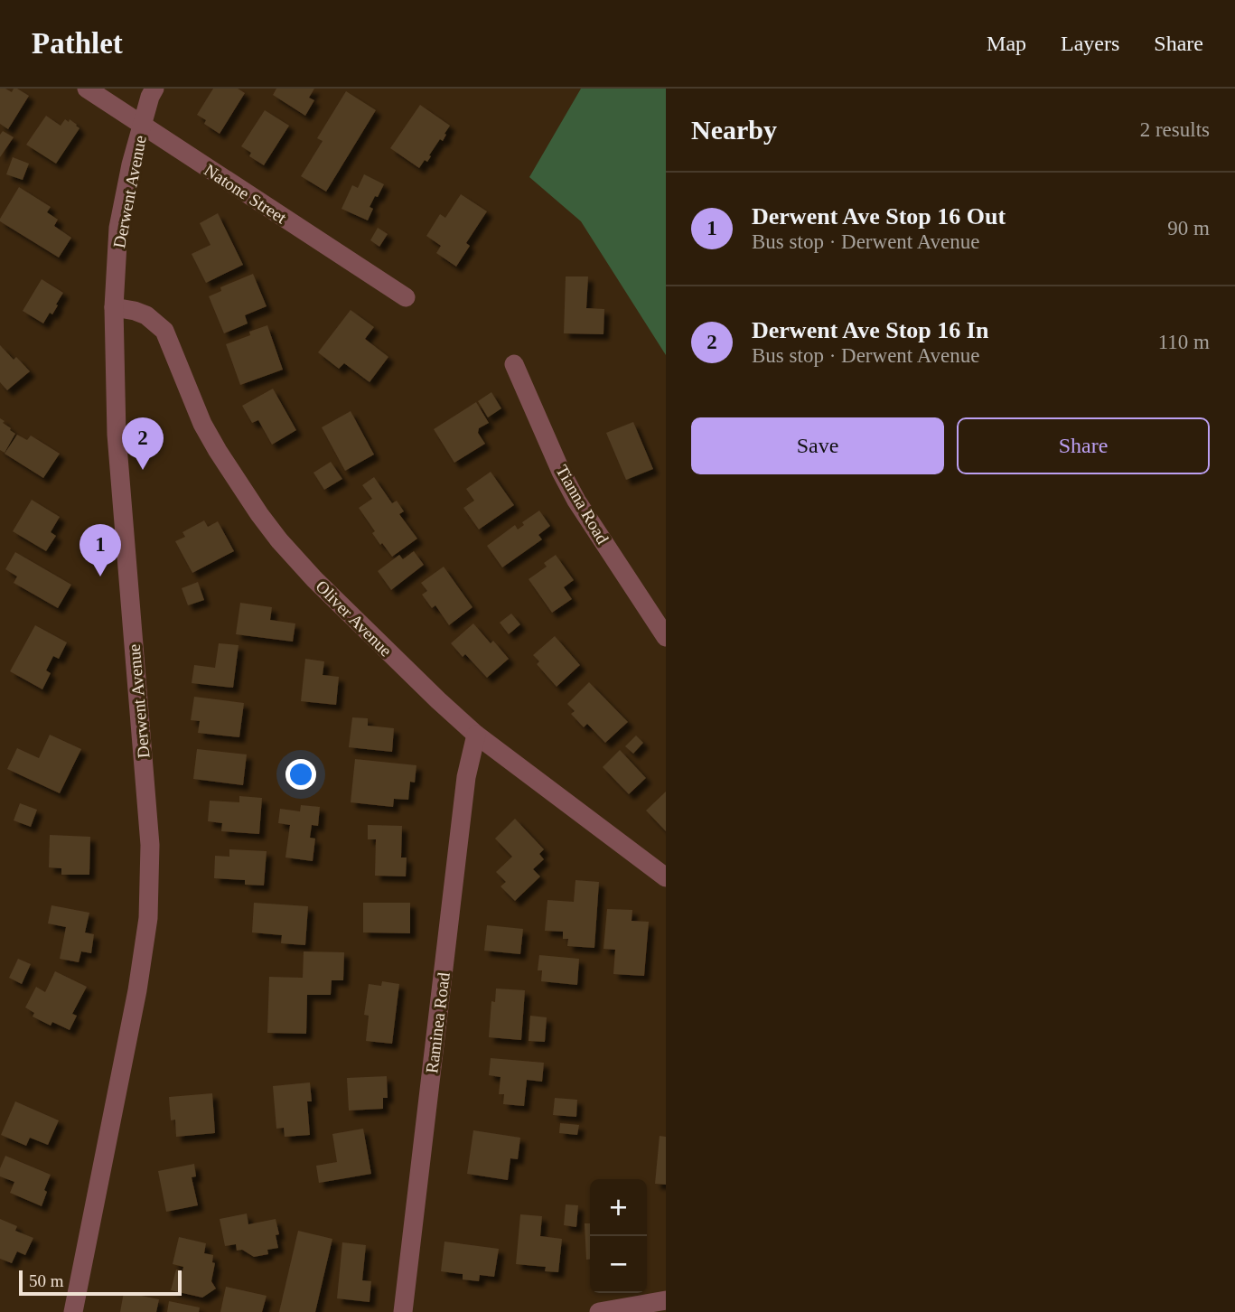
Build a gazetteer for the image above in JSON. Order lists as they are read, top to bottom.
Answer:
{
  "streets": {
    "street": [
      "Derwent Avenue",
      "Natone Street",
      "Tianna Road",
      "Oliver Avenue",
      "Raminea Road"
    ]
  },
  "crossings": [
    ["Derwent Avenue", "Natone Street"],
    ["Derwent Avenue", "Oliver Avenue"],
    ["Oliver Avenue", "Raminea Road"]
  ],
  "scale_bar": "50 m",
  "page": {
    "header": "Pathlet",
    "nav": ["Map", "Layers", "Share"],
    "heading": ["Nearby", "2 results"],
    "list": [
      {
        "mark": "1",
        "name": "Derwent Ave Stop 16 Out",
        "note": "Bus stop · Derwent Avenue",
        "value": "90 m"
      },
      {
        "mark": "2",
        "name": "Derwent Ave Stop 16 In",
        "note": "Bus stop · Derwent Avenue",
        "value": "110 m"
      }
    ],
    "buttons": ["Save", "Share"],
    "pins": ["2", "1"],
    "map_buttons": ["+", "−"],
    "scale": "50 m"
  }
}
